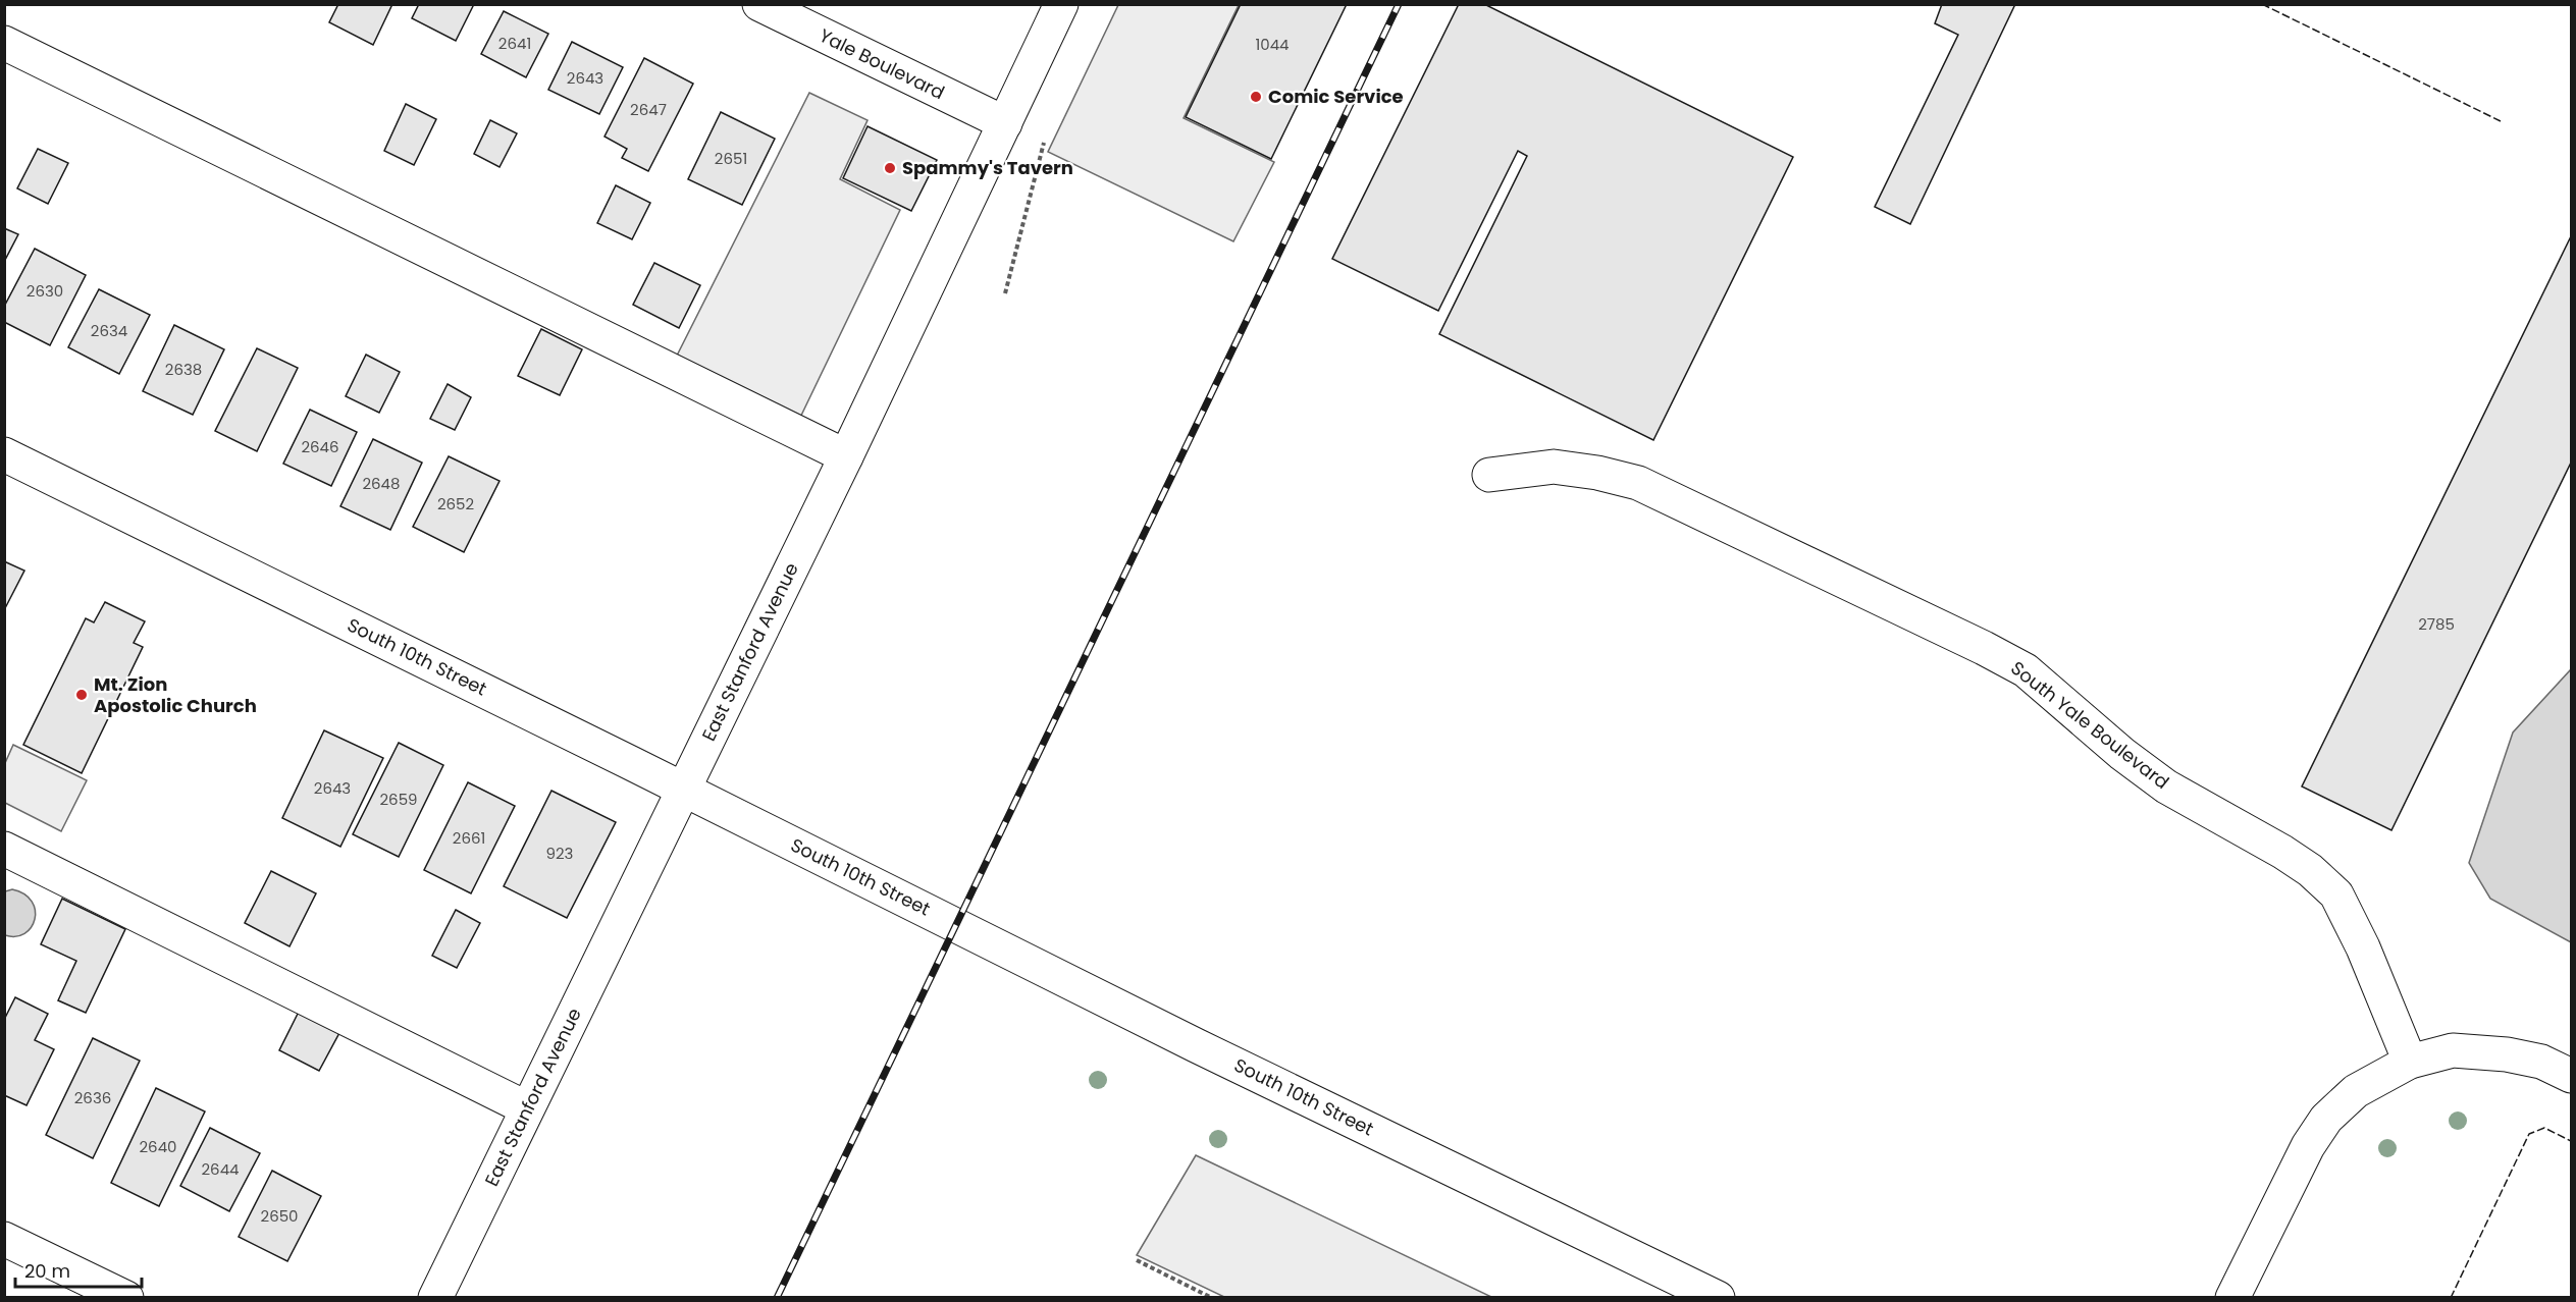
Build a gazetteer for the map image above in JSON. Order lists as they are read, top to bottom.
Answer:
{
  "streets": {
    "street": [
      "Yale Boulevard",
      "East Stanford Avenue",
      "South 10th Street",
      "South Yale Boulevard"
    ]
  },
  "crossings": [
    ["Yale Boulevard", "East Stanford Avenue"],
    ["East Stanford Avenue", "South 10th Street"]
  ],
  "places": ["Comic Service", "Spammy's Tavern", "Mt. Zion Apostolic Church"],
  "house_numbers": [
    "2641",
    "1044",
    "2643",
    "2647",
    "2651",
    "2630",
    "2634",
    "2638",
    "2646",
    "2648",
    "2652",
    "2785",
    "2643",
    "2659",
    "2661",
    "923",
    "2636",
    "2640",
    "2644",
    "2650"
  ],
  "scale_bar": "20 m"
}
